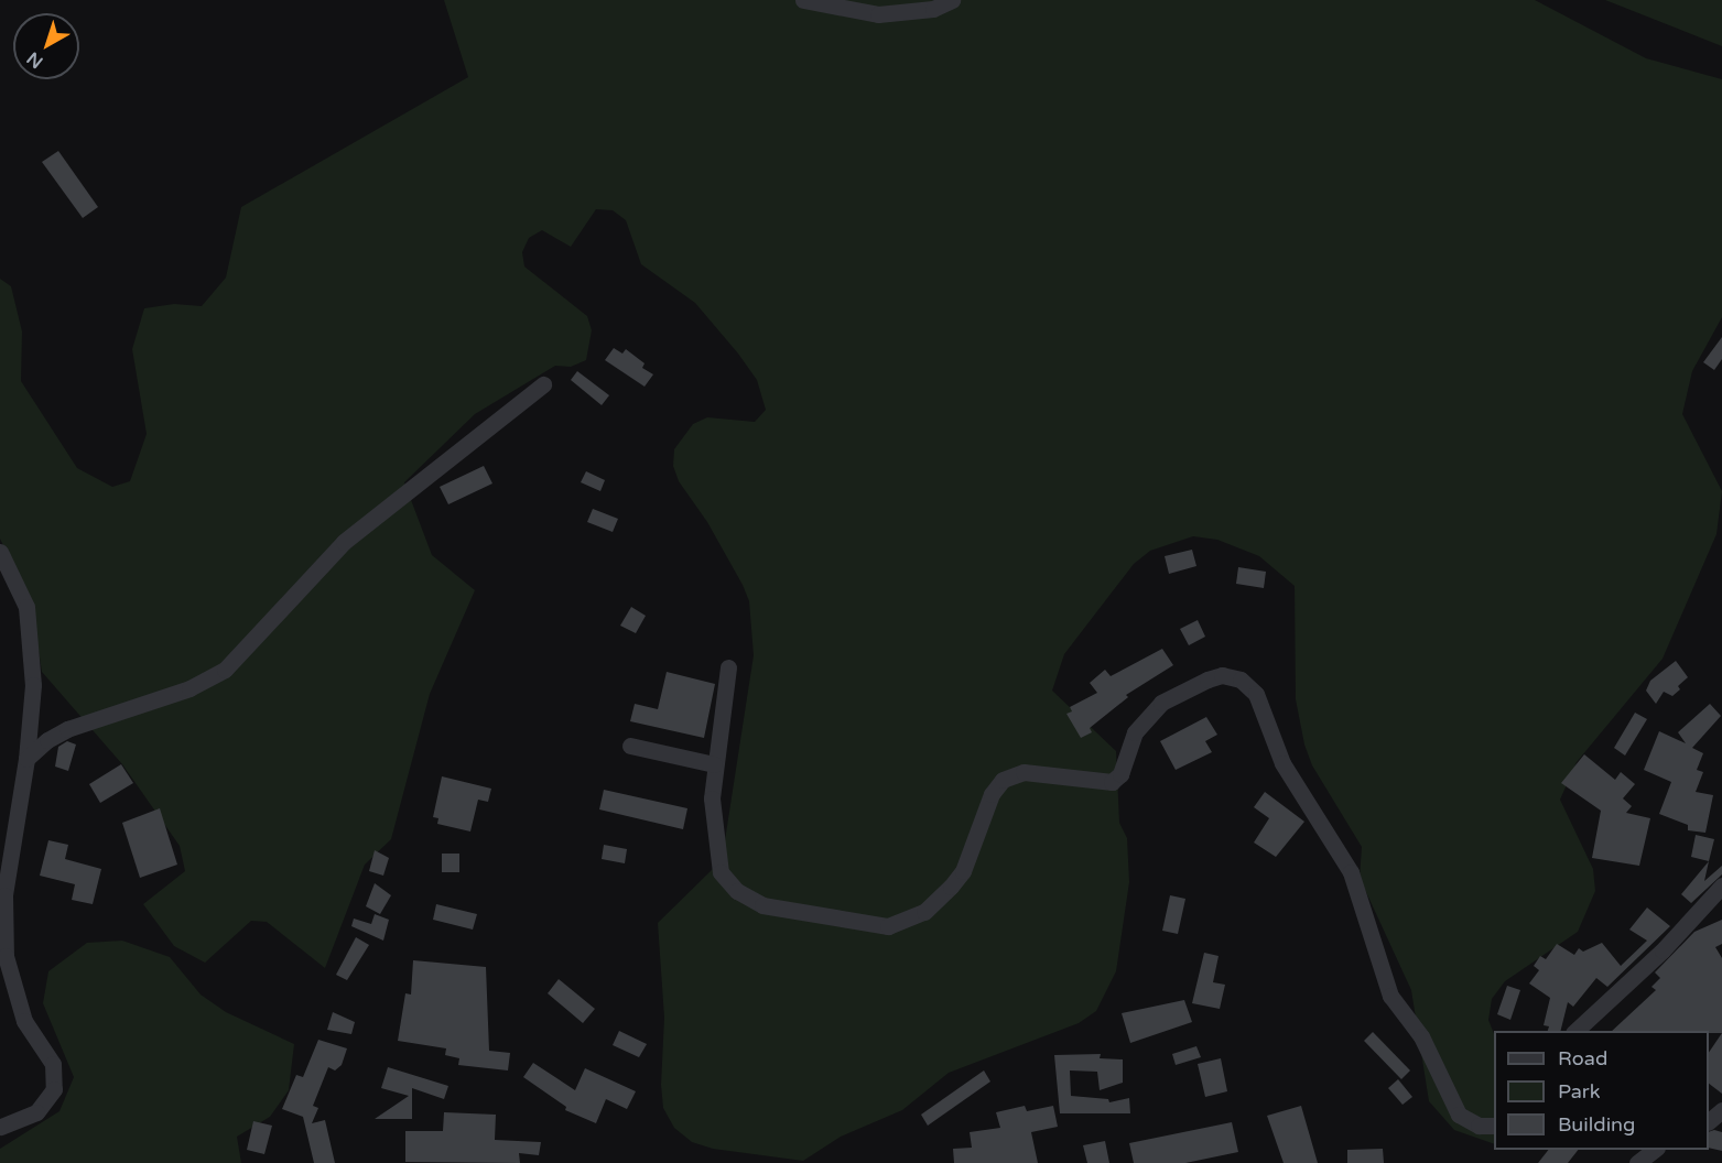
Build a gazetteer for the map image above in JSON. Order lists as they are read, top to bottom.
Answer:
{
  "legend": ["Road", "Park", "Building"],
  "north": "bottom left"
}
